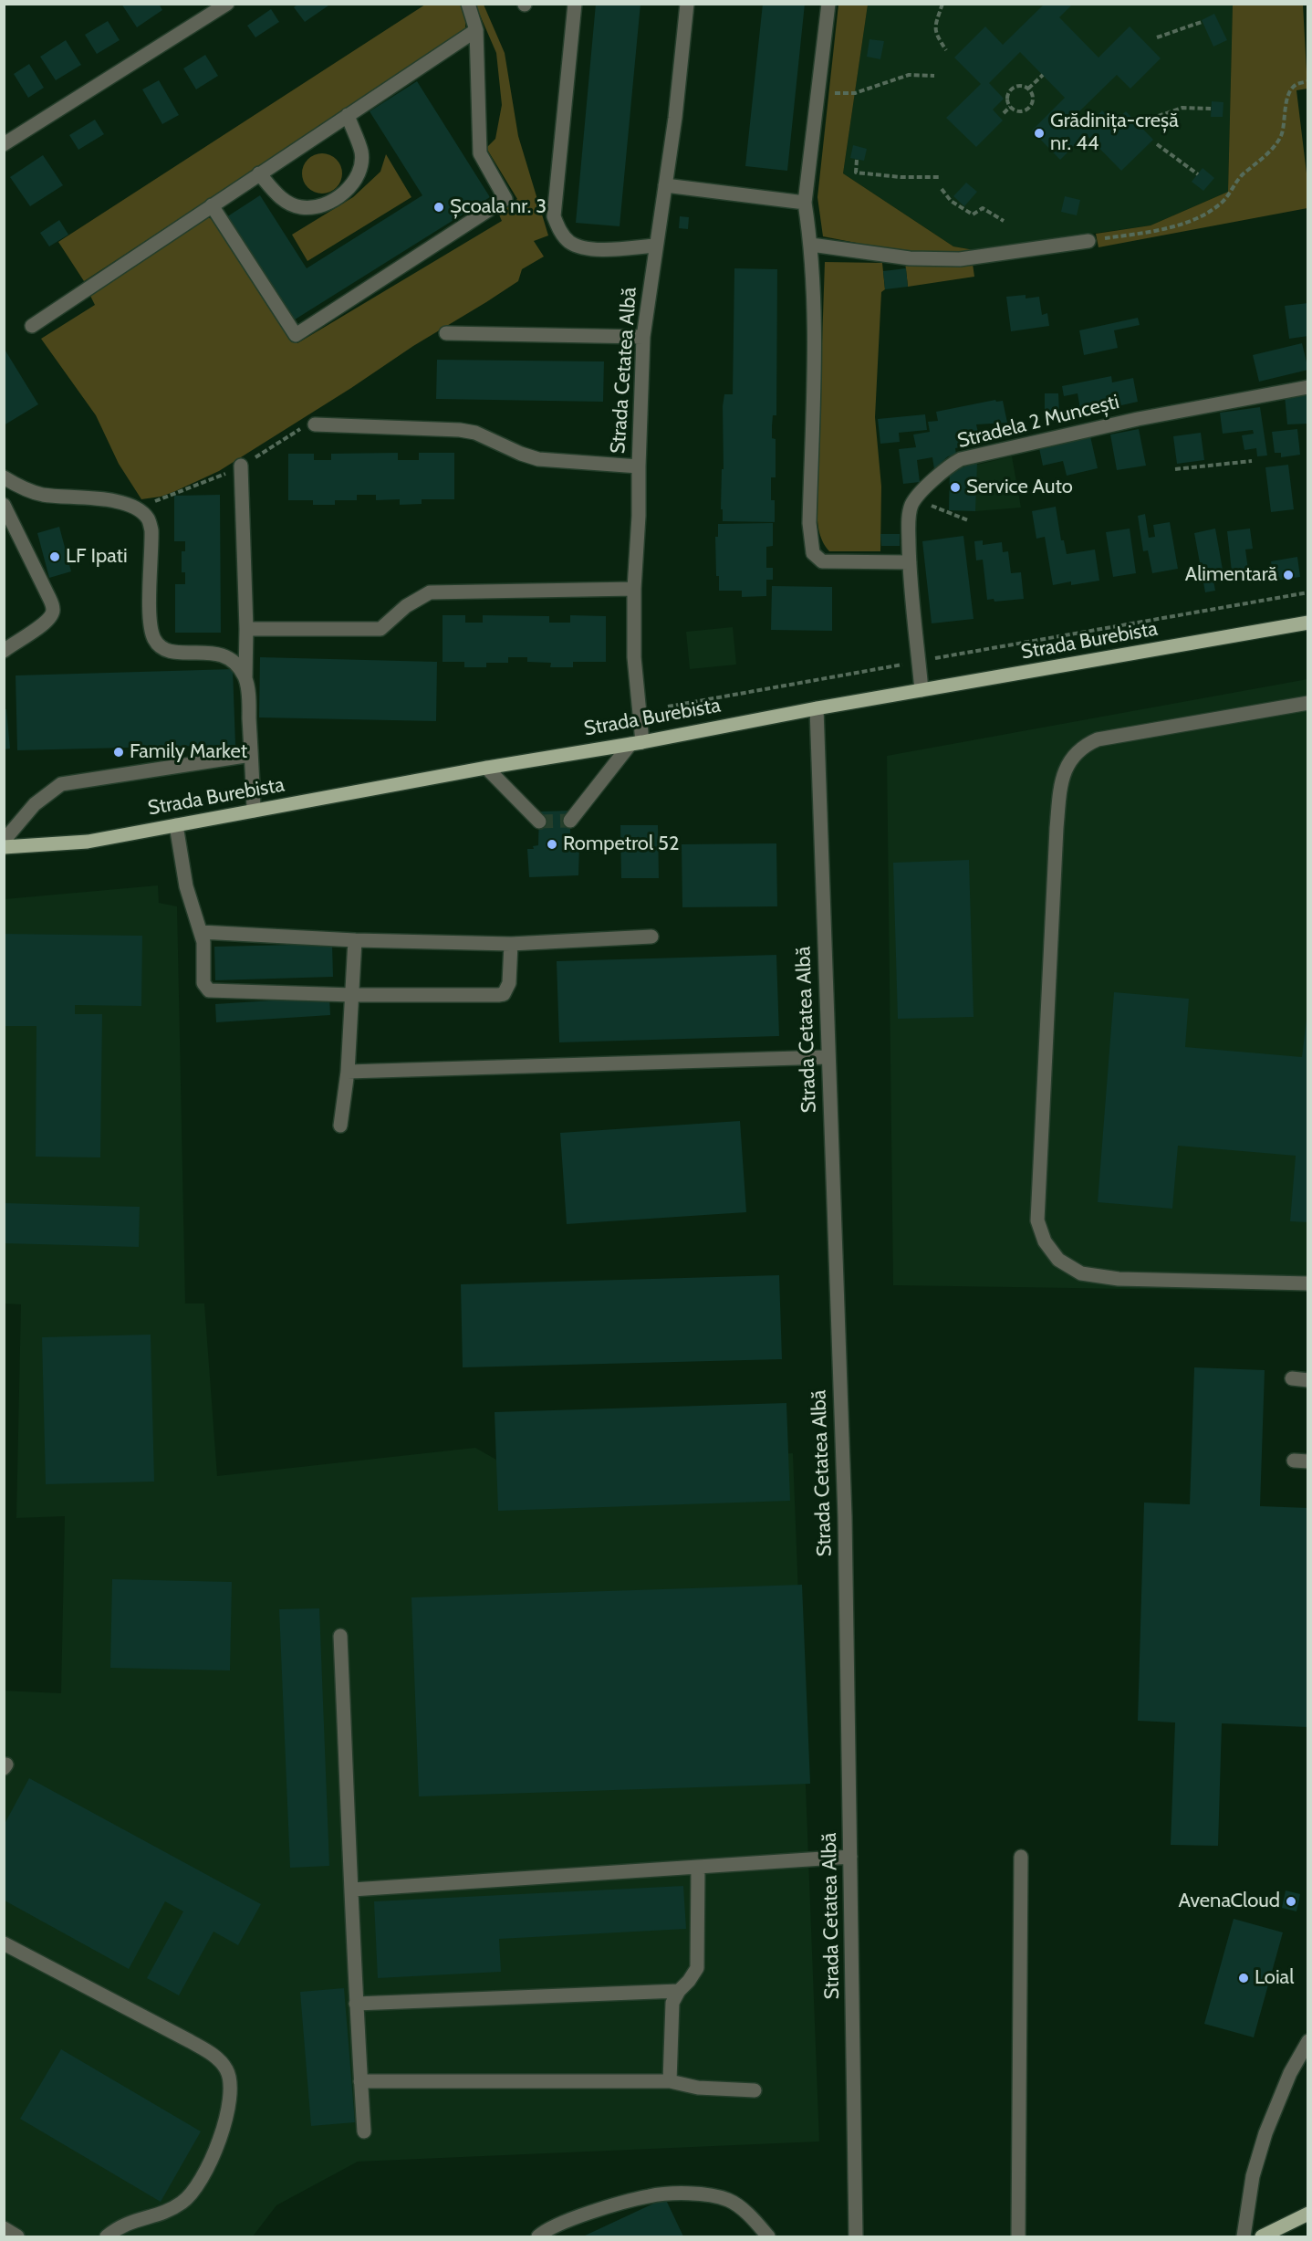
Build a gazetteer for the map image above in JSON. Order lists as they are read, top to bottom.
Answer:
{
  "streets": {
    "main road": ["Strada Burebista"],
    "street": ["Strada Cetatea Albă", "Stradela 2 Muncești"]
  },
  "crossings": [
    ["Strada Cetatea Albă", "Strada Burebista"],
    ["Stradela 2 Muncești", "Strada Burebista"]
  ],
  "places": [
    "Grădinița-creșă nr. 44",
    "Școala nr. 3",
    "Service Auto",
    "LF Ipati",
    "Alimentară",
    "Family Market",
    "Rompetrol 52",
    "AvenaCloud",
    "Loial"
  ]
}
